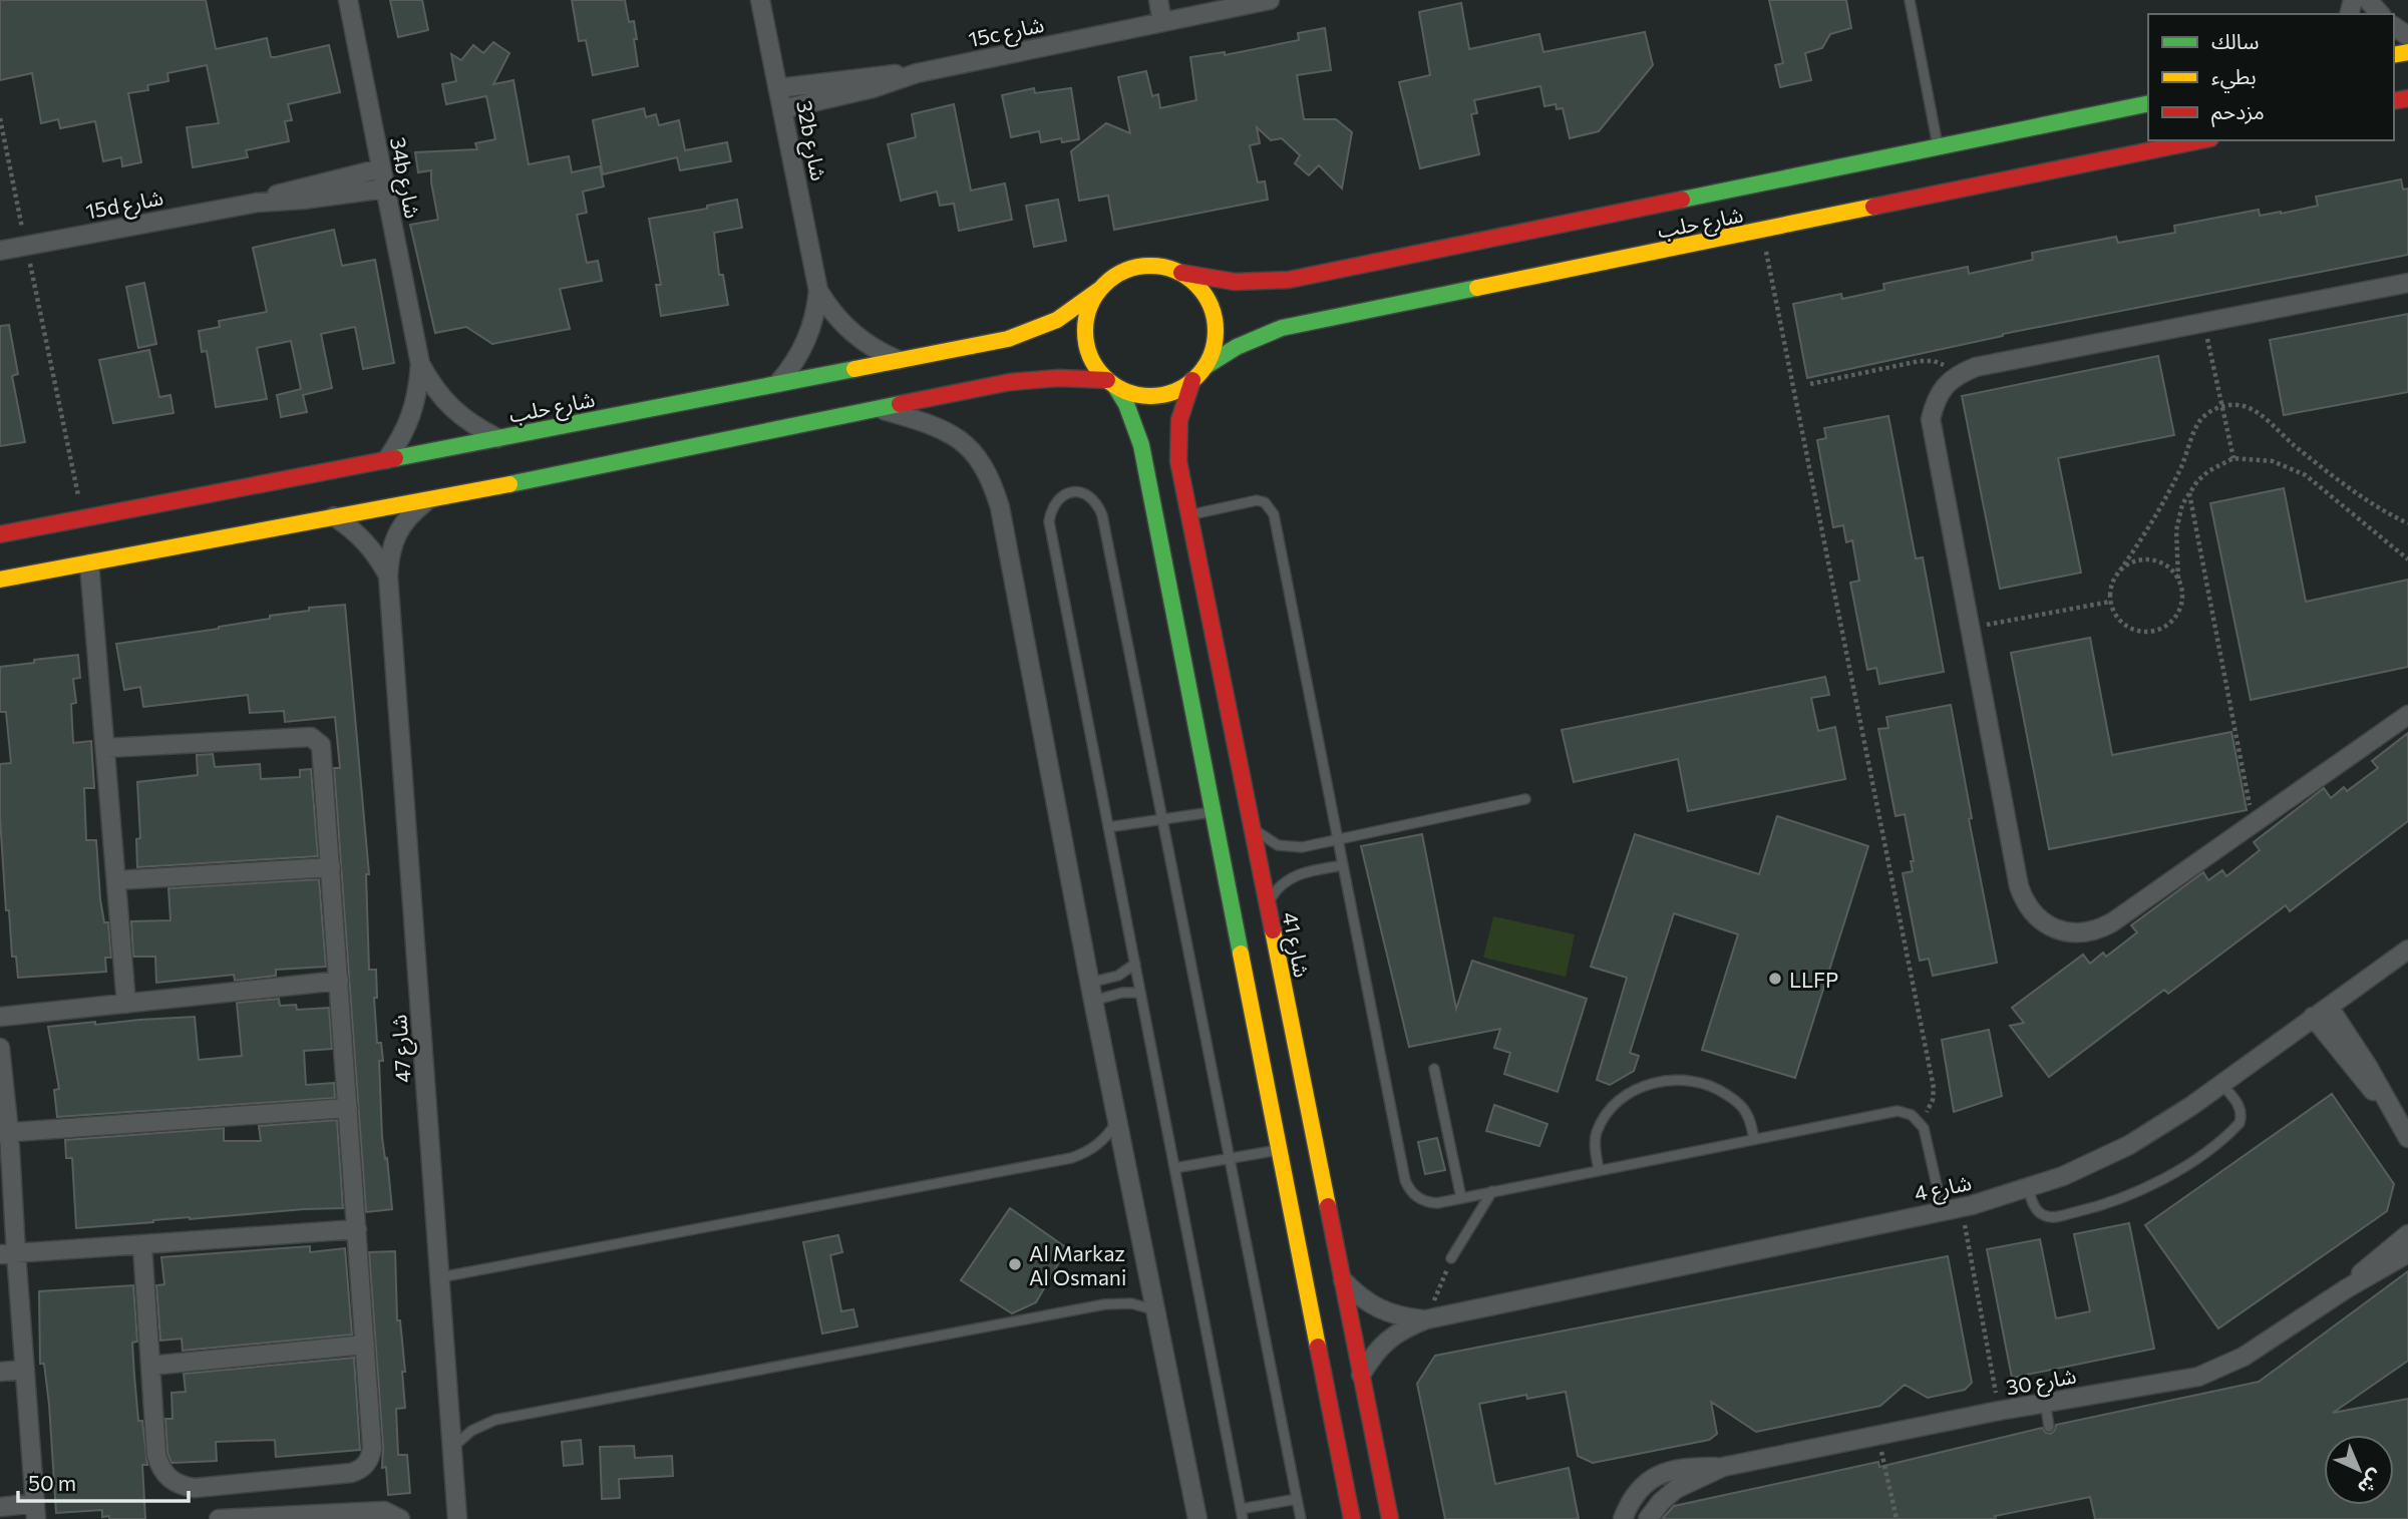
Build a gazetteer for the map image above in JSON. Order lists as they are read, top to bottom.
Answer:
{
  "streets": {
    "street": [
      "15c شارع",
      "32b شارع",
      "34b شارع",
      "15d شارع",
      "شارع حلب",
      "شارع 41",
      "شارع 47",
      "شارع 4",
      "شارع 30"
    ]
  },
  "crossings": [
    ["15c شارع", "32b شارع"],
    ["32b شارع", "شارع حلب"],
    ["34b شارع", "15d شارع"],
    ["34b شارع", "شارع حلب"],
    ["شارع حلب", "شارع 41"],
    ["شارع 41", "شارع 4"]
  ],
  "places": ["LLFP", "Al Markaz Al Osmani"],
  "legend": ["سالك", "بطيء", "مزدحم"],
  "scale_bar": "50 m",
  "north": "bottom right"
}
